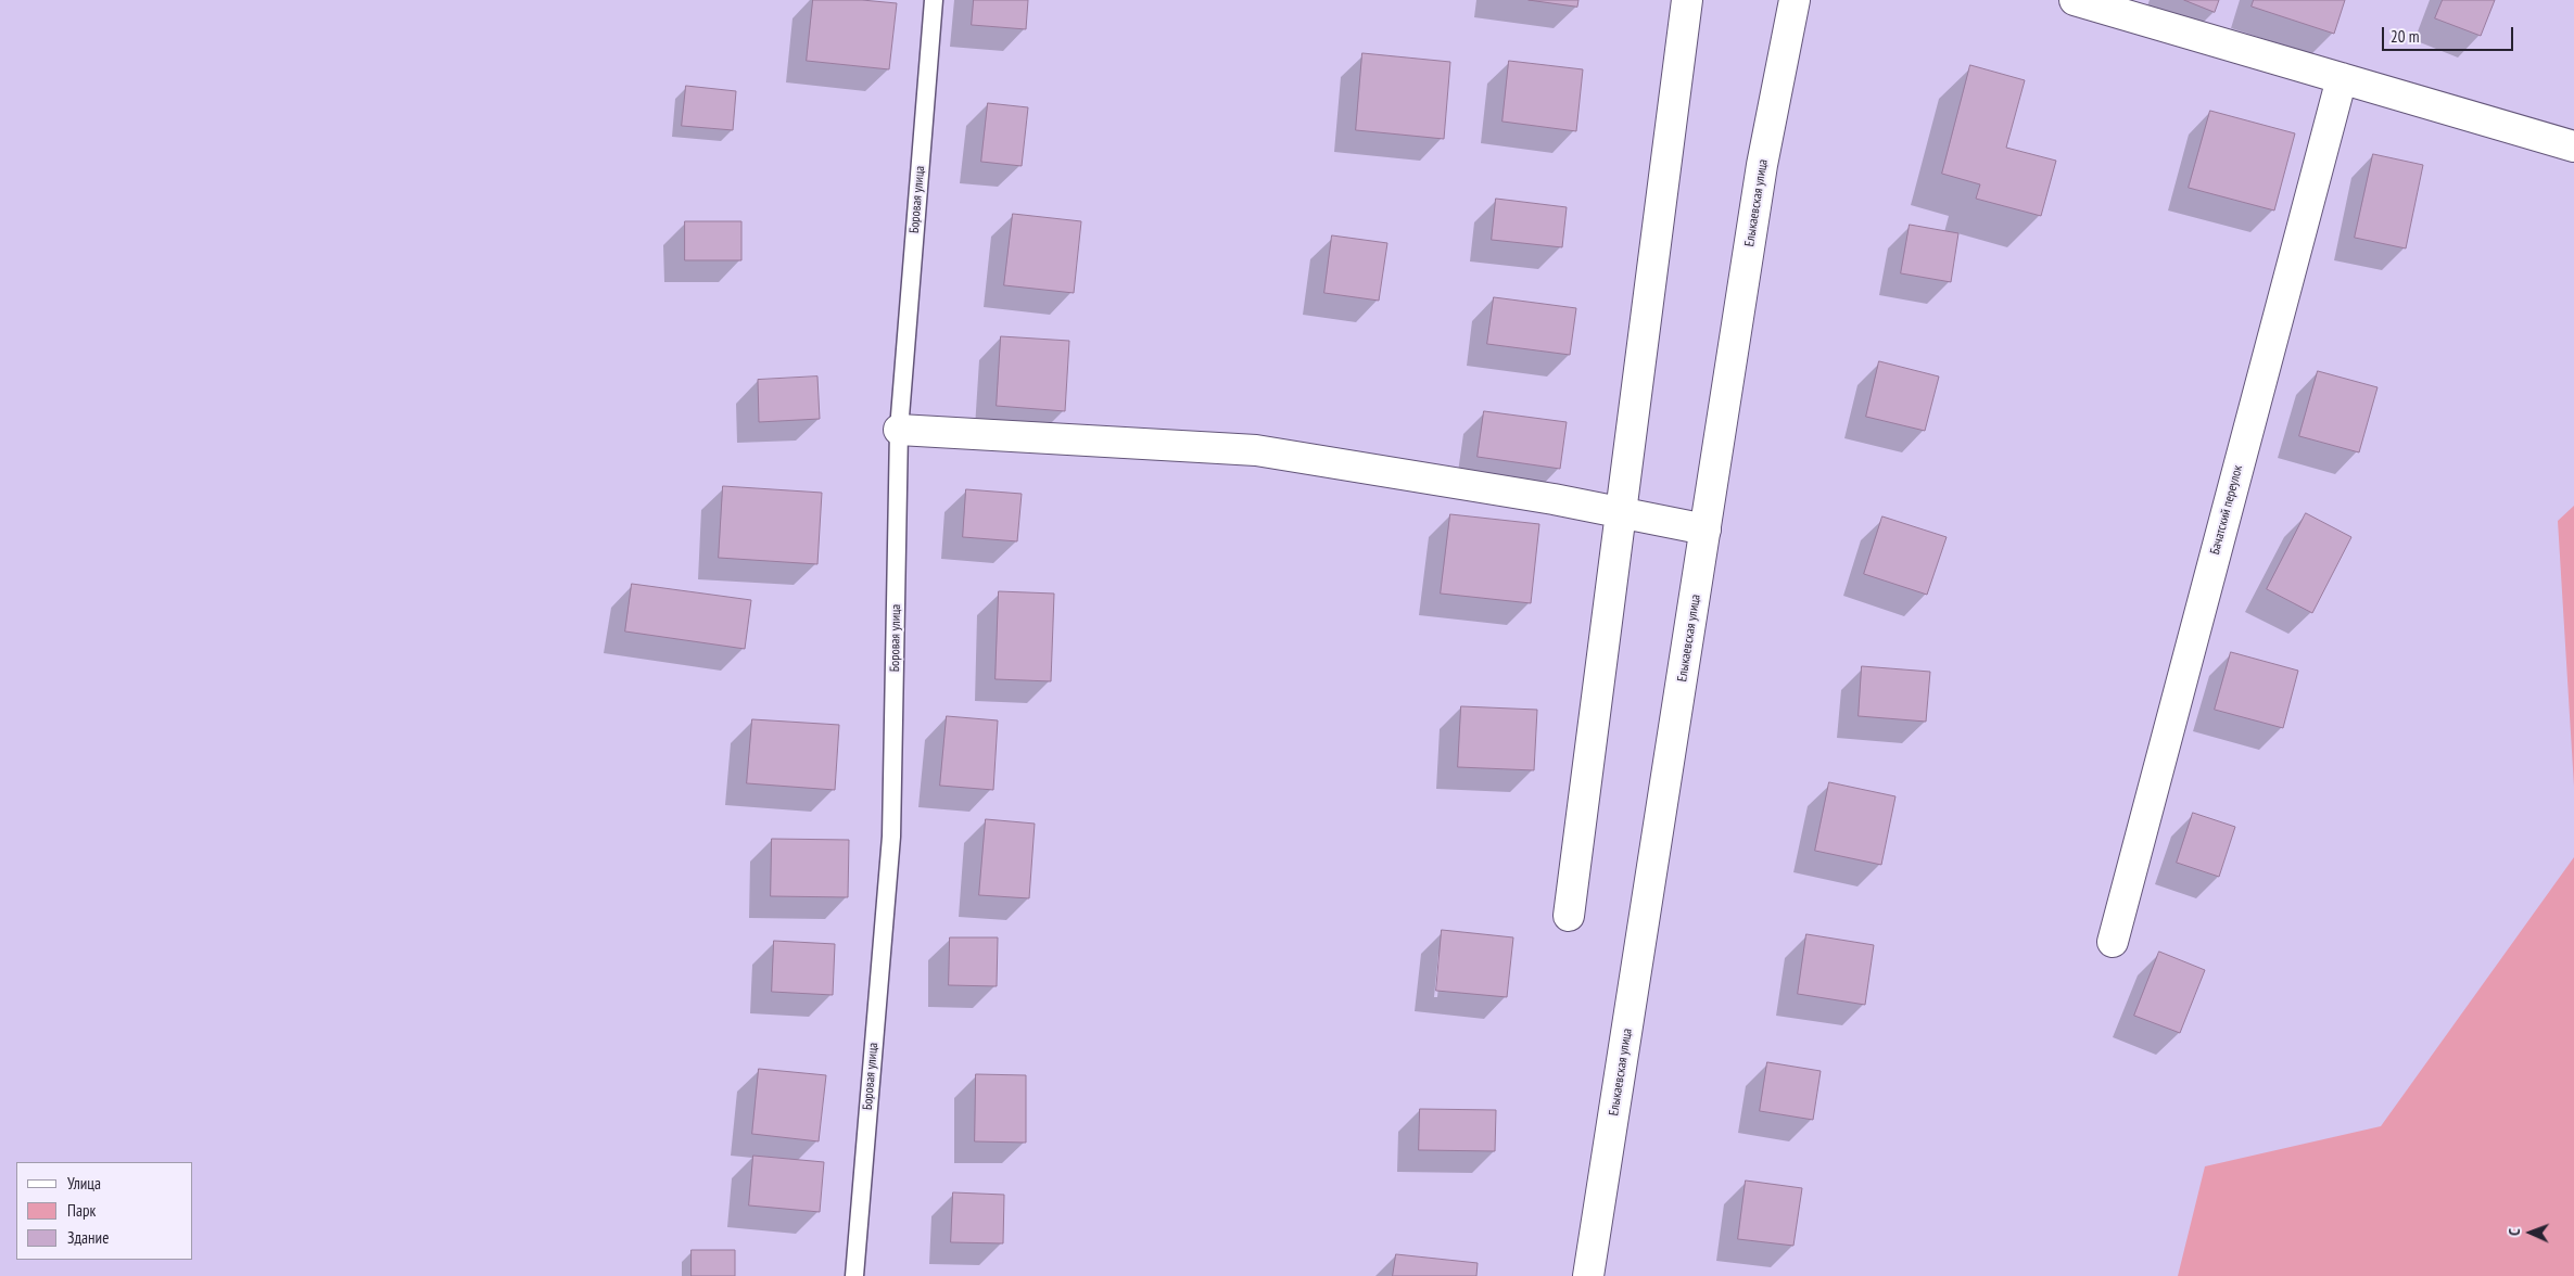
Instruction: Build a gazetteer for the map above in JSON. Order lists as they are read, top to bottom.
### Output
{
  "streets": {
    "street": ["Елыкаевская улица", "Бачатский переулок"],
    "lane": ["Боровая улица"]
  },
  "legend": ["Улица", "Парк", "Здание"],
  "scale_bar": "20 m",
  "north": "left"
}
